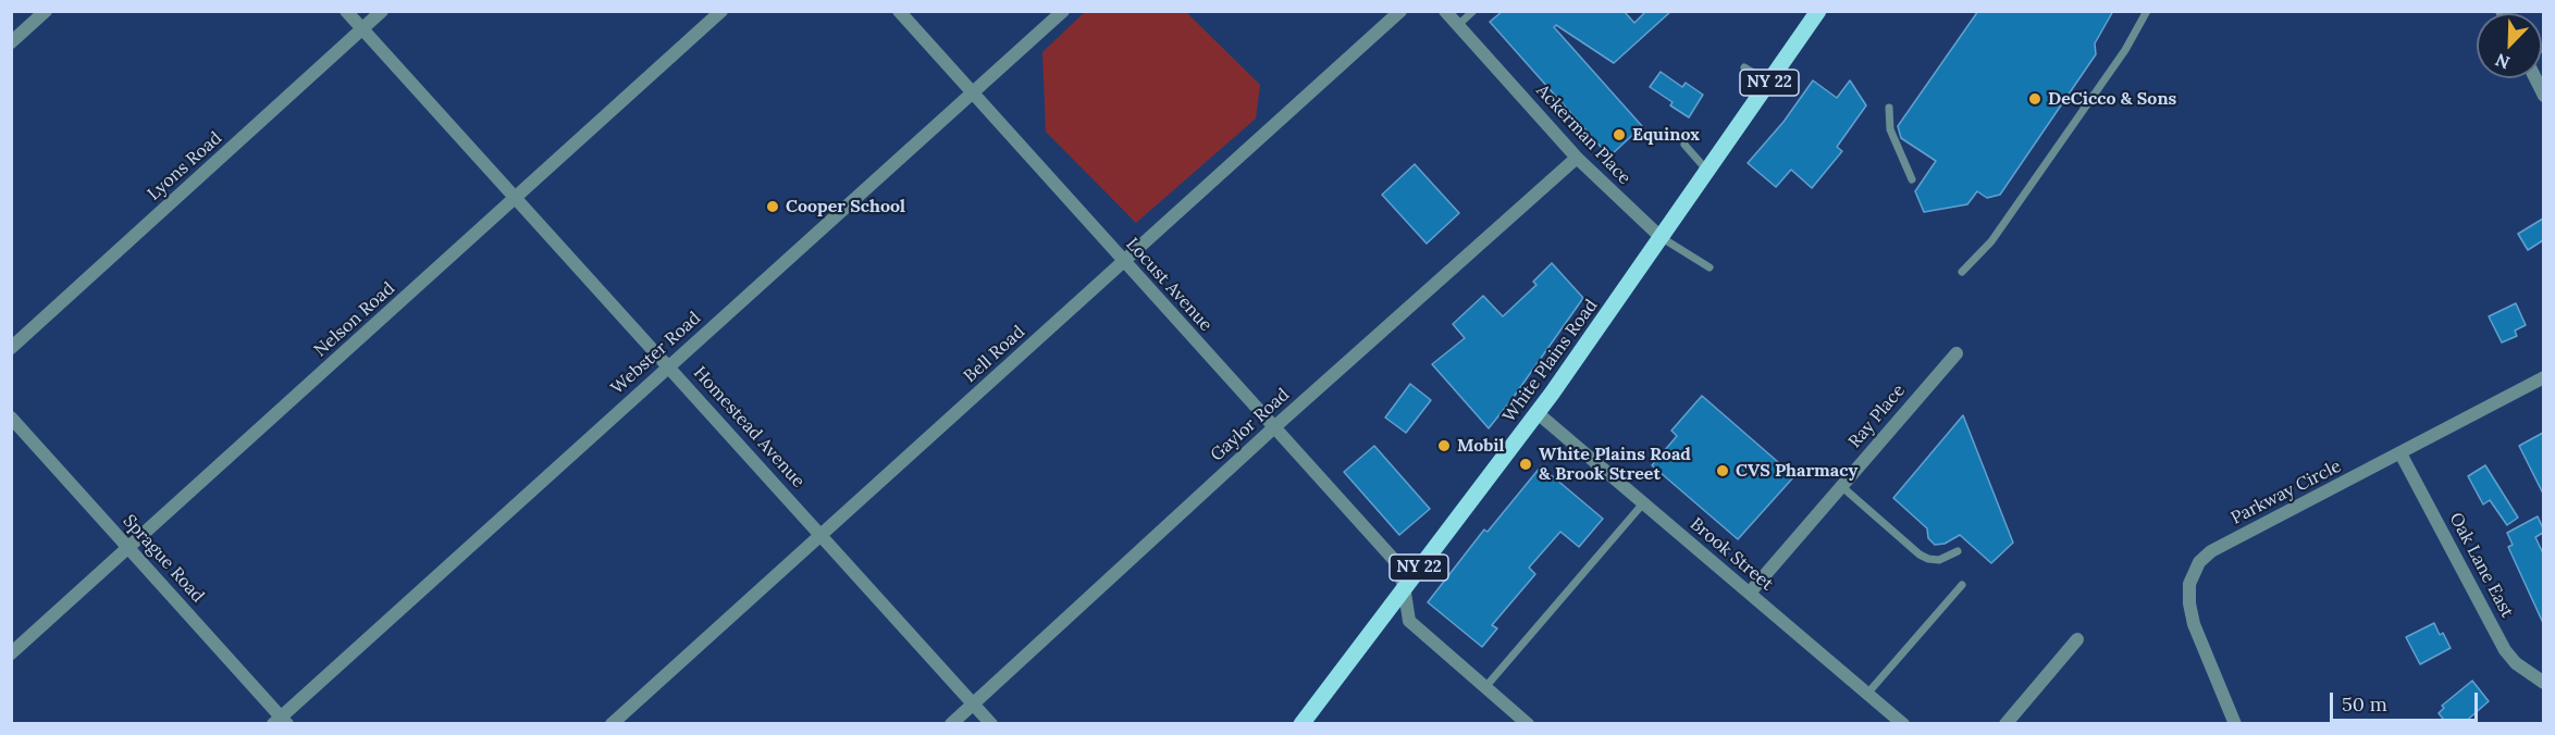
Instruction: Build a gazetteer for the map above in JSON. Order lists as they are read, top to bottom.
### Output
{
  "streets": {
    "main road": ["NY 22", "White Plains Road"],
    "street": [
      "Ackerman Place",
      "Lyons Road",
      "Locust Avenue",
      "Nelson Road",
      "Webster Road",
      "Bell Road",
      "Ray Place",
      "Gaylor Road",
      "Homestead Avenue",
      "Parkway Circle",
      "Brook Street",
      "Sprague Road",
      "Oak Lane East"
    ]
  },
  "crossings": [
    ["Ackerman Place", "White Plains Road"],
    ["Ackerman Place", "Gaylor Road"],
    ["Lyons Road", "Homestead Avenue"],
    ["Locust Avenue", "Webster Road"],
    ["Locust Avenue", "Bell Road"],
    ["Locust Avenue", "White Plains Road"],
    ["Locust Avenue", "Gaylor Road"],
    ["Nelson Road", "Homestead Avenue"],
    ["Nelson Road", "Sprague Road"],
    ["Webster Road", "Homestead Avenue"],
    ["Webster Road", "Sprague Road"],
    ["Bell Road", "Homestead Avenue"],
    ["White Plains Road", "Brook Street"],
    ["Ray Place", "Brook Street"],
    ["Gaylor Road", "Homestead Avenue"],
    ["Parkway Circle", "Oak Lane East"]
  ],
  "places": [
    "DeCicco & Sons",
    "Equinox",
    "Cooper School",
    "Mobil",
    "White Plains Road & Brook Street",
    "CVS Pharmacy"
  ],
  "scale_bar": "50 m",
  "north": "bottom left"
}
